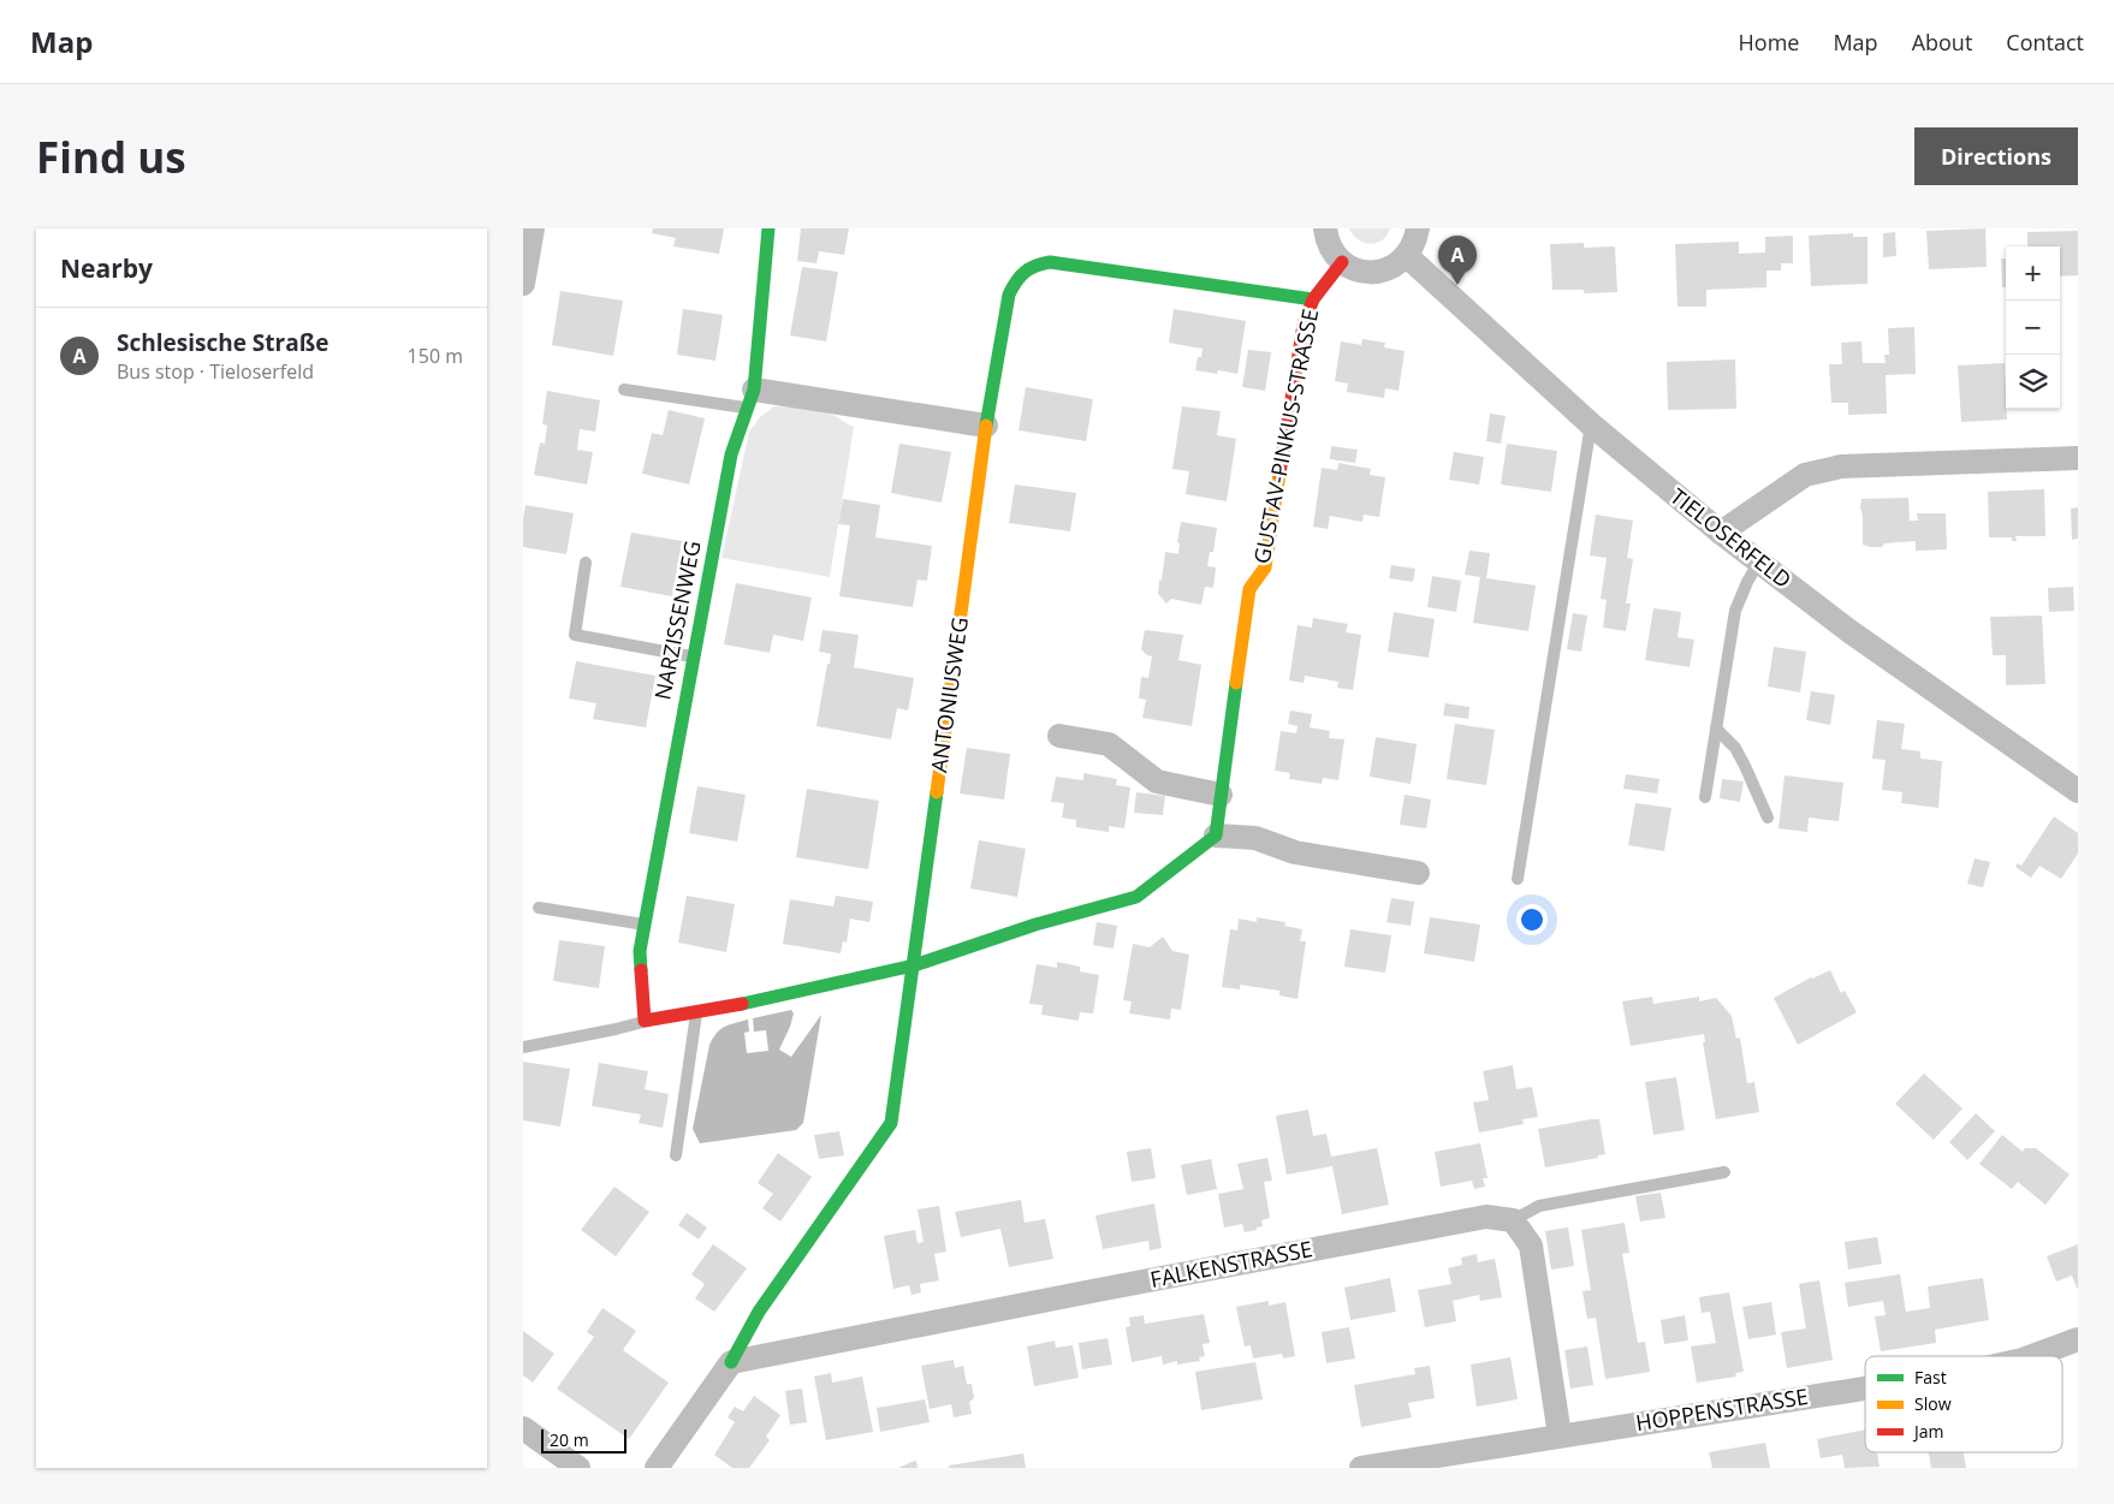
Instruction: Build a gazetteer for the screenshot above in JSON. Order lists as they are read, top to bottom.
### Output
{
  "streets": {
    "street": [
      "GUSTAV-PINKUS-STRASSE",
      "TIELOSERFELD",
      "NARZISSENWEG",
      "ANTONIUSWEG",
      "FALKENSTRASSE",
      "HOPPENSTRASSE"
    ]
  },
  "crossings": [
    ["GUSTAV-PINKUS-STRASSE", "ANTONIUSWEG"]
  ],
  "legend": ["Fast", "Slow", "Jam"],
  "scale_bar": "20 m",
  "page": {
    "header": "Map",
    "nav": [
      "Home",
      "Map",
      "About",
      "Contact"
    ],
    "buttons": "Directions",
    "title": "Find us",
    "heading": "Nearby",
    "pins": "A",
    "map_buttons": ["+", "−"],
    "list": [
      {
        "mark": "A",
        "name": "Schlesische Straße",
        "note": "Bus stop · Tieloserfeld",
        "value": "150 m"
      }
    ],
    "scale": "20 m"
  }
}
